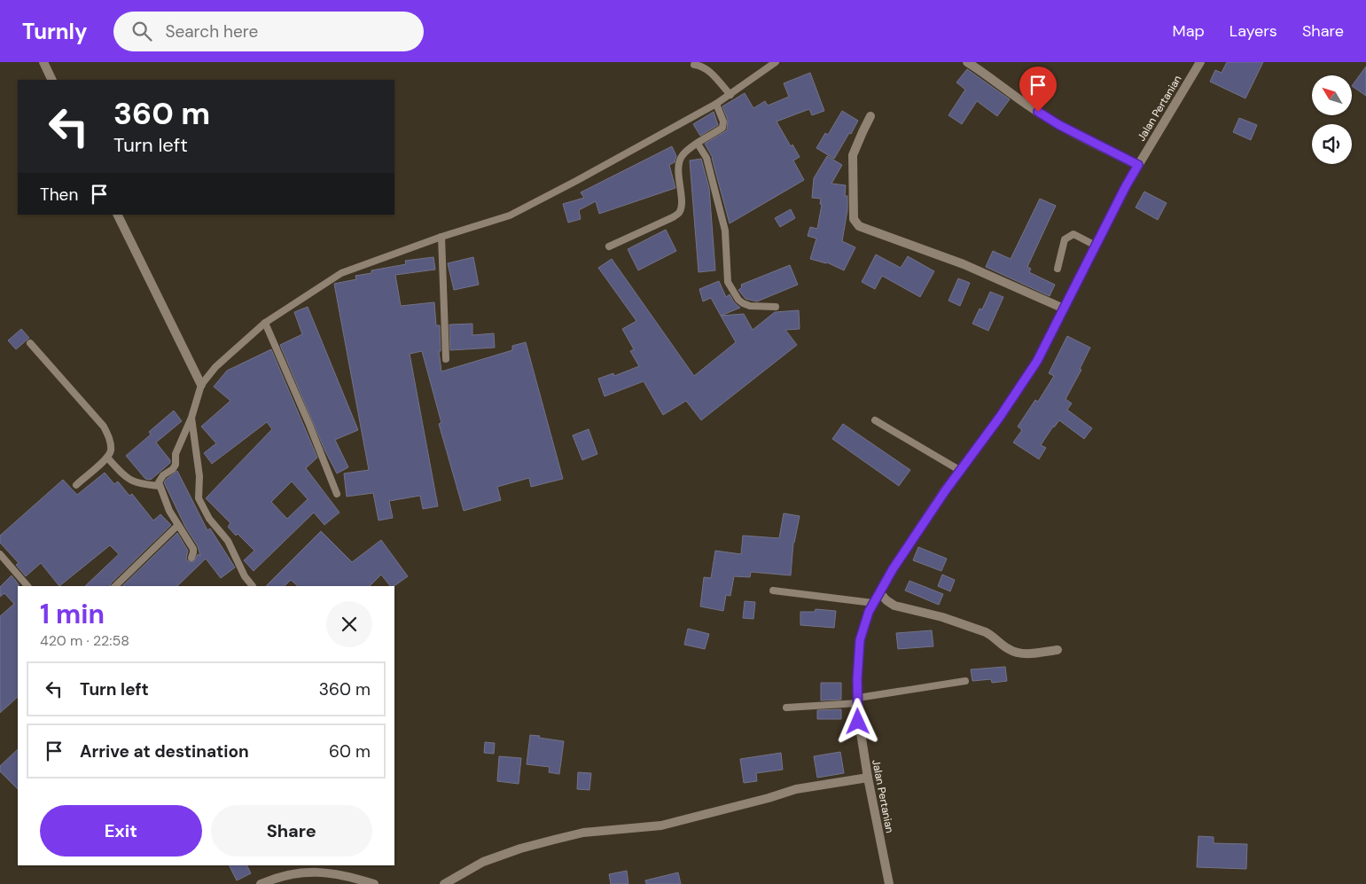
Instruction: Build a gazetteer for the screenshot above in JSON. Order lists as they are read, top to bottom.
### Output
{
  "streets": {
    "street": ["Jalan Pertanian"]
  },
  "north": "top left",
  "page": {
    "header": "Turnly",
    "search": "Search here",
    "nav": ["Map", "Layers", "Share"],
    "turn": ["360 m", "Turn left"],
    "then": "Then",
    "heading": ["1 min", "420 m · 22:58"],
    "list": [
      {
        "name": "Turn left",
        "value": "360 m"
      },
      {
        "name": "Arrive at destination",
        "value": "60 m"
      }
    ],
    "buttons": ["Exit", "Share"]
  }
}
